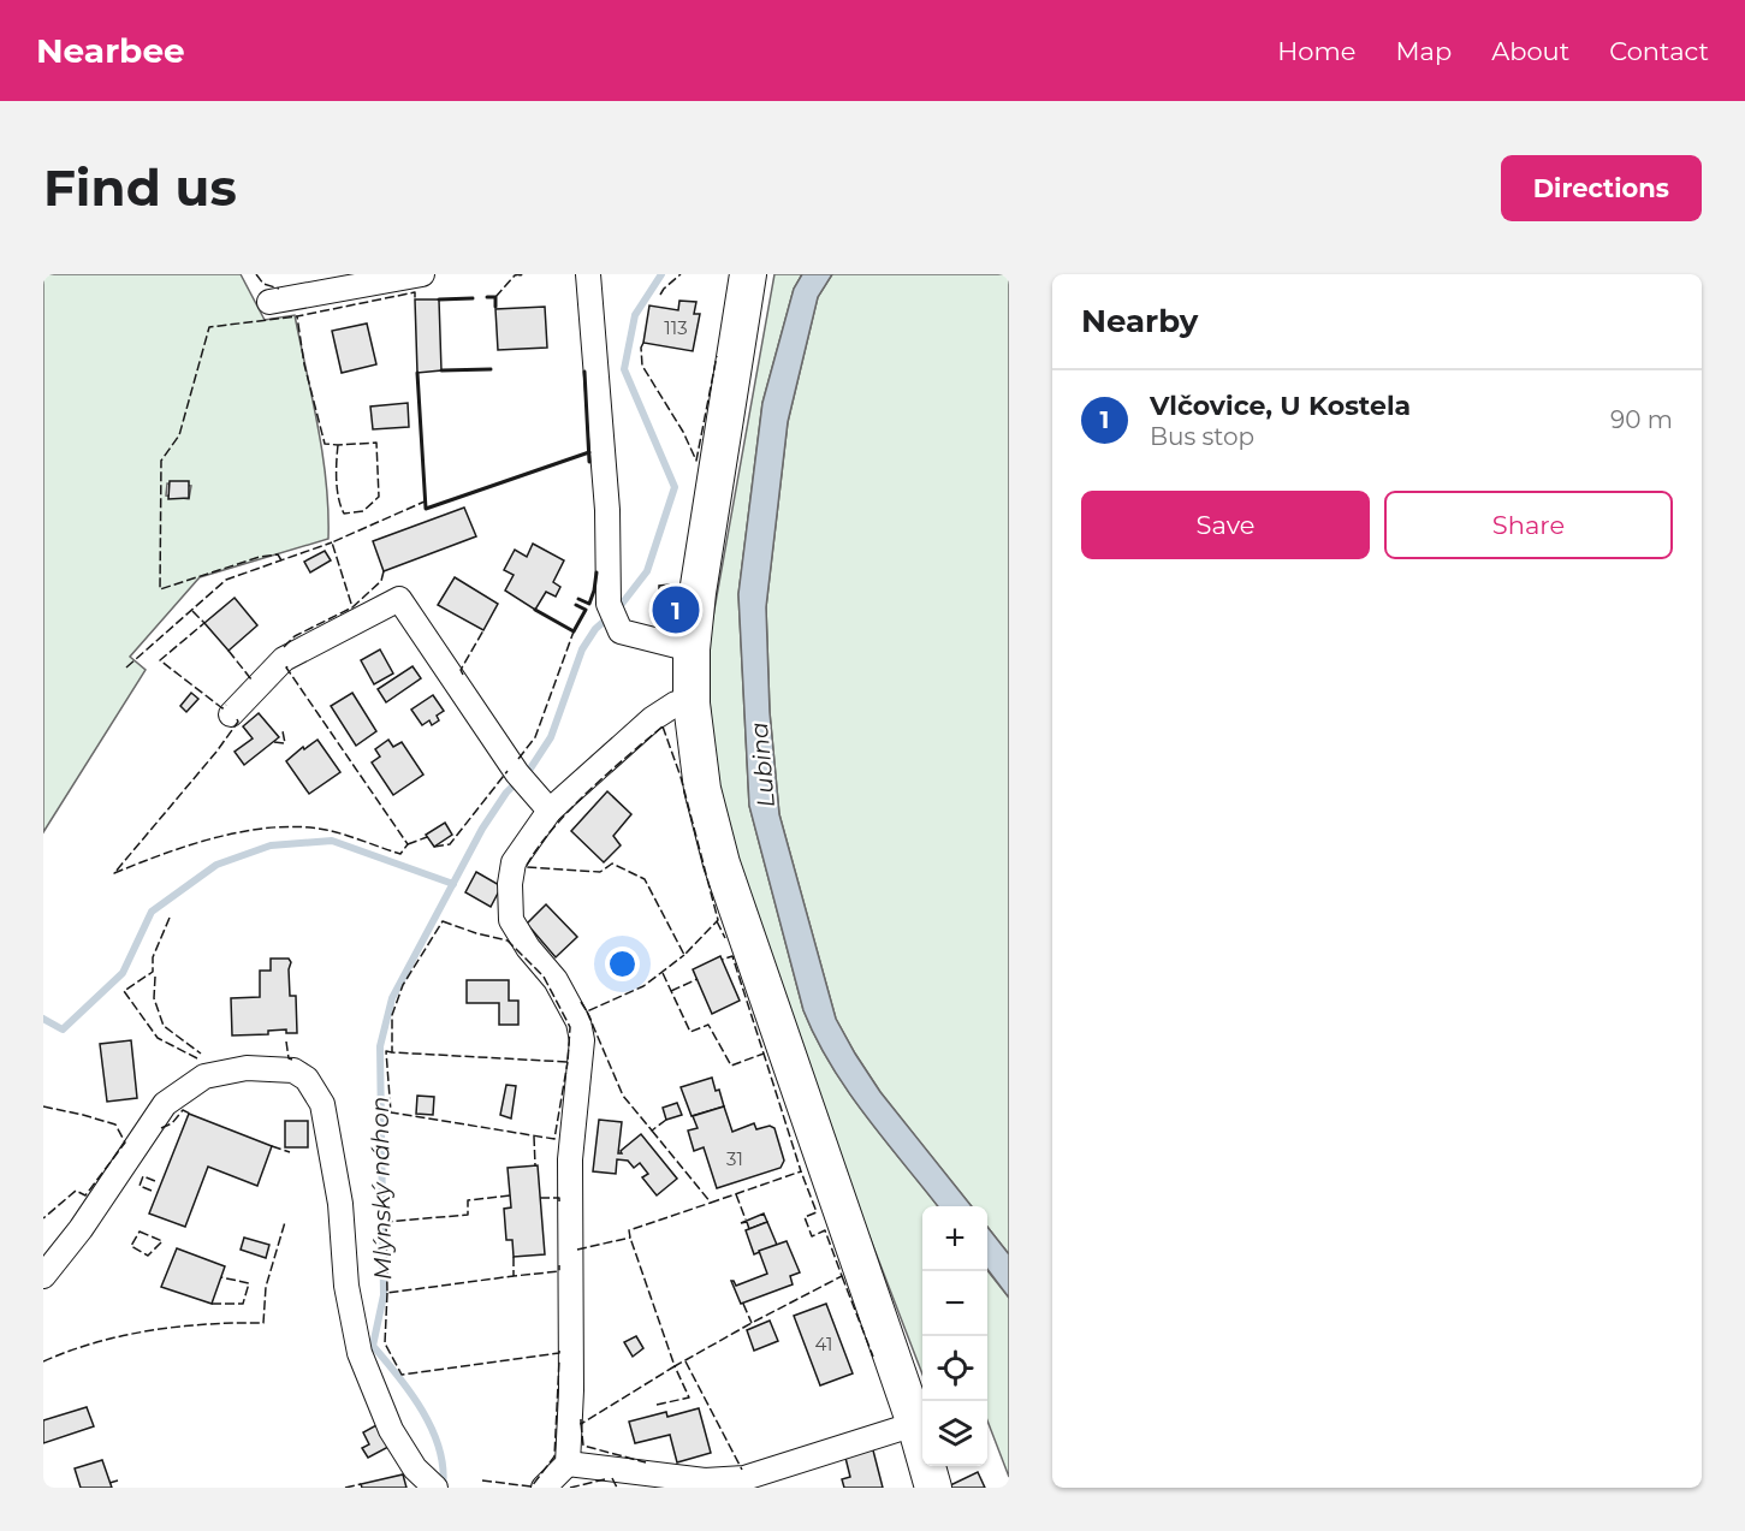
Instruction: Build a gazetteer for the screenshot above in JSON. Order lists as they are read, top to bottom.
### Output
{
  "water": ["Lubina", "Mlýnský náhon"],
  "house_numbers": ["113", "31", "41"],
  "page": {
    "header": "Nearbee",
    "nav": [
      "Home",
      "Map",
      "About",
      "Contact"
    ],
    "buttons": [
      "Directions",
      ["Save", "Share"]
    ],
    "title": "Find us",
    "heading": "Nearby",
    "list": [
      {
        "mark": "1",
        "name": "Vlčovice, U Kostela",
        "note": "Bus stop",
        "value": "90 m"
      }
    ],
    "pins": "1",
    "map_buttons": ["+", "−"]
  }
}
